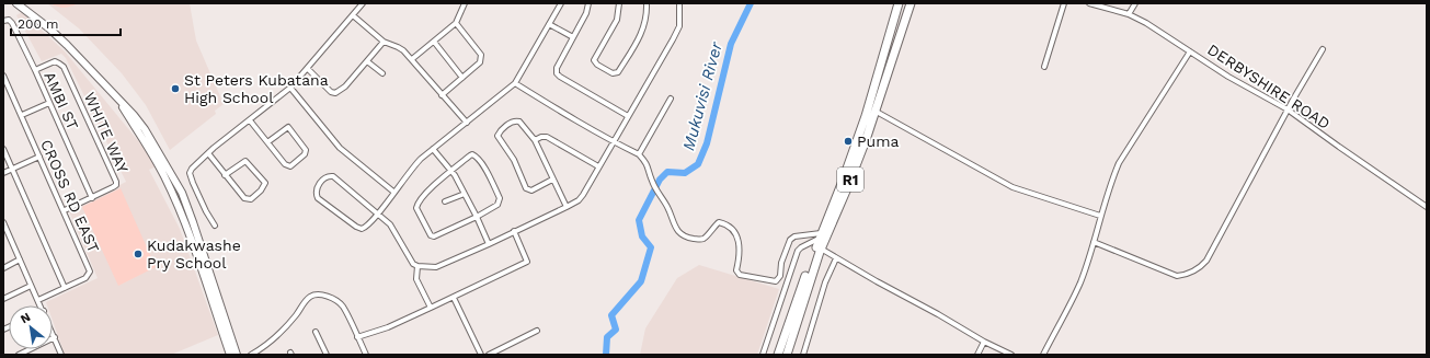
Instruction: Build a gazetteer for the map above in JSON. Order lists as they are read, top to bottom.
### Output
{
  "streets": {
    "highway": ["R1"],
    "street": [
      "DERBYSHIRE ROAD",
      "AMBI ST",
      "WHITE WAY",
      "CROSS RD EAST"
    ]
  },
  "crossings": [
    ["AMBI ST", "WHITE WAY"],
    ["WHITE WAY", "CROSS RD EAST"]
  ],
  "water": ["Mukuvisi River"],
  "places": ["St Peters Kubatana High School", "Puma", "Kudakwashe Pry School"],
  "scale_bar": "200 m",
  "north": "top left"
}
